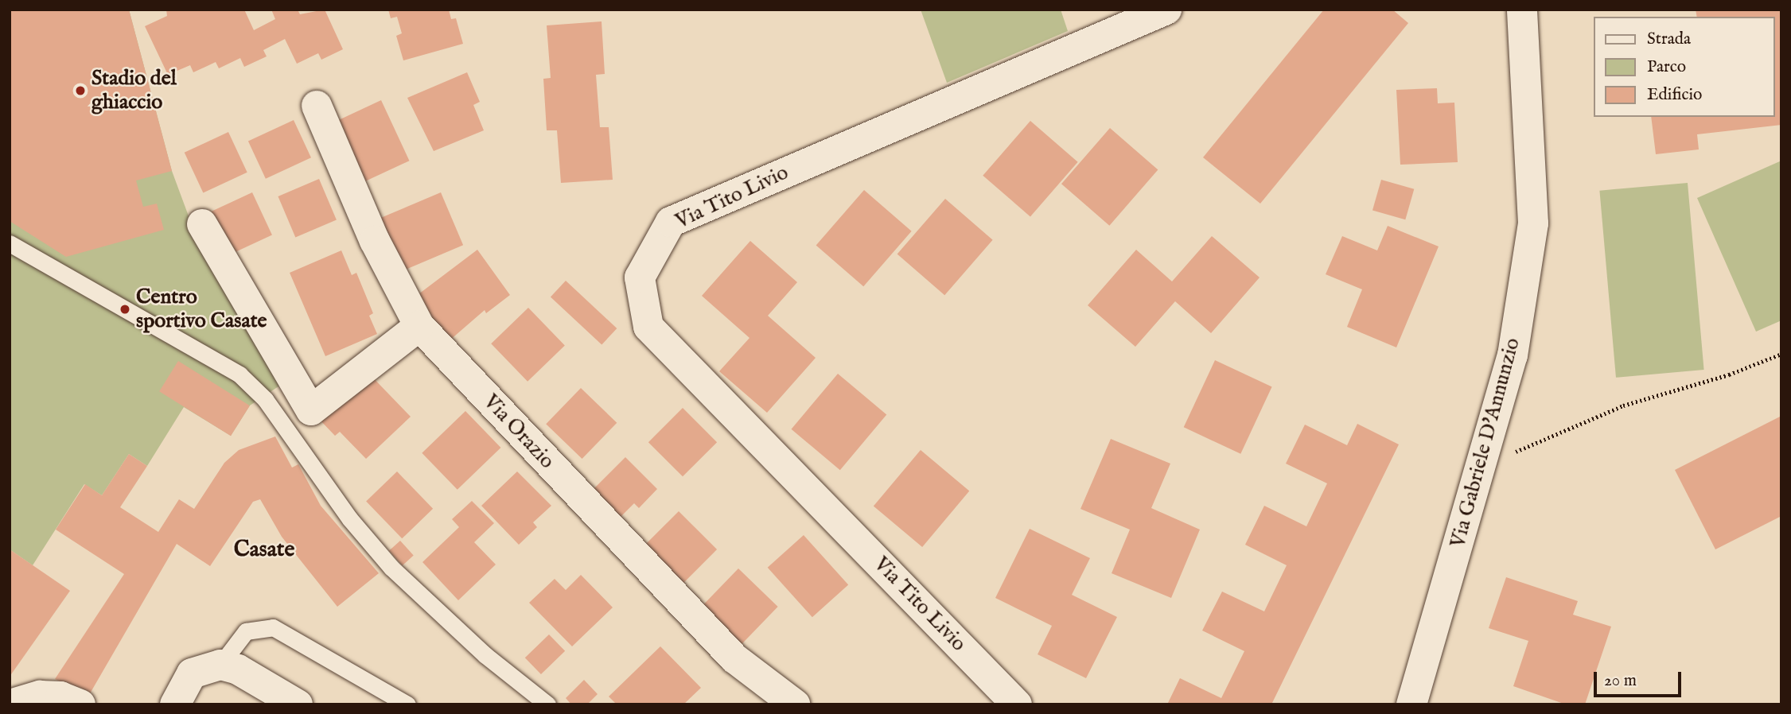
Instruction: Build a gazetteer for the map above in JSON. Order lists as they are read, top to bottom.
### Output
{
  "streets": {
    "street": ["Via Tito Livio", "Via Orazio", "Via Gabriele D'Annunzio"]
  },
  "districts": ["Casate"],
  "places": ["Stadio del ghiaccio", "Centro sportivo Casate"],
  "legend": ["Strada", "Parco", "Edificio"],
  "scale_bar": "20 m"
}
